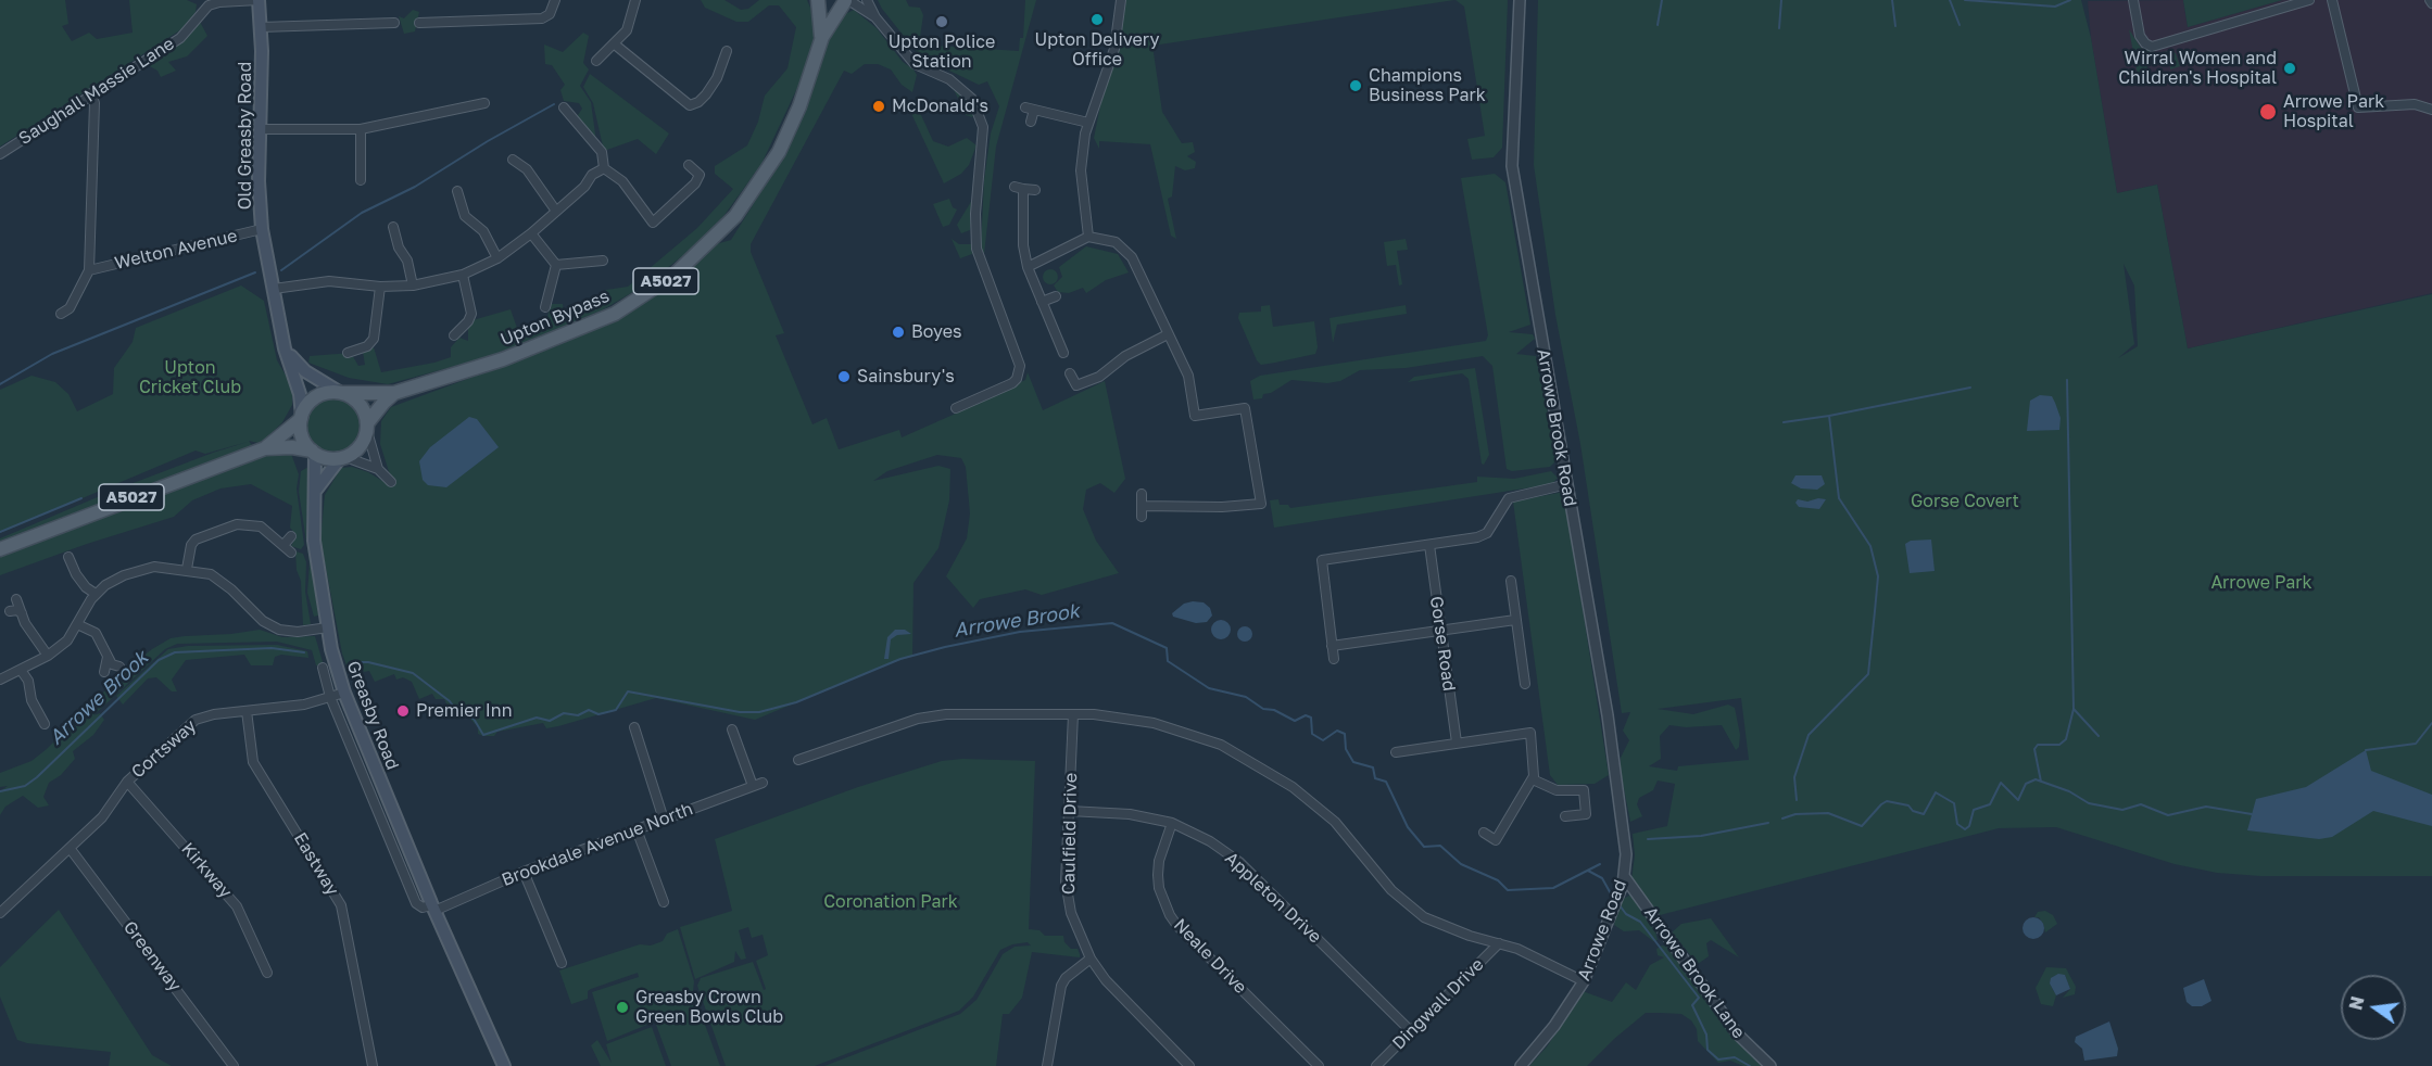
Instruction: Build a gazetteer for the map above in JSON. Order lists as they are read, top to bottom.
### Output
{
  "streets": {
    "main road": [
      "Old Greasby Road",
      "A5027",
      "Upton Bypass",
      "Greasby Road"
    ],
    "street": [
      "Saughall Massie Lane",
      "Welton Avenue",
      "Arrowe Brook Road",
      "Gorse Road",
      "Cortsway",
      "Caulfield Drive",
      "Brookdale Avenue North",
      "Eastway",
      "Kirkway",
      "Appleton Drive",
      "Arrowe Road",
      "Greenway",
      "Neale Drive",
      "Arrowe Brook Lane",
      "Dingwall Drive"
    ]
  },
  "crossings": [
    ["Saughall Massie Lane", "Old Greasby Road"],
    ["Old Greasby Road", "Welton Avenue"],
    ["Old Greasby Road", "A5027"],
    ["Old Greasby Road", "Upton Bypass"],
    ["Old Greasby Road", "Greasby Road"],
    ["A5027", "Upton Bypass"],
    ["A5027", "Greasby Road"],
    ["Upton Bypass", "Greasby Road"],
    ["Arrowe Brook Road", "Arrowe Road"],
    ["Greasby Road", "Cortsway"],
    ["Greasby Road", "Brookdale Avenue North"],
    ["Cortsway", "Eastway"],
    ["Cortsway", "Kirkway"],
    ["Cortsway", "Greenway"],
    ["Caulfield Drive", "Appleton Drive"],
    ["Appleton Drive", "Neale Drive"],
    ["Appleton Drive", "Dingwall Drive"],
    ["Arrowe Road", "Arrowe Brook Lane"]
  ],
  "water": ["Arrowe Brook"],
  "parks": [
    "Upton Cricket Club",
    "Gorse Covert",
    "Arrowe Park",
    "Coronation Park"
  ],
  "places": [
    "Upton Delivery Office",
    "Upton Police Station",
    "Wirral Women and Children's Hospital",
    "Champions Business Park",
    "McDonald's",
    "Arrowe Park Hospital",
    "Boyes",
    "Sainsbury's",
    "Premier Inn",
    "Greasby Crown Green Bowls Club"
  ],
  "north": "left"
}
